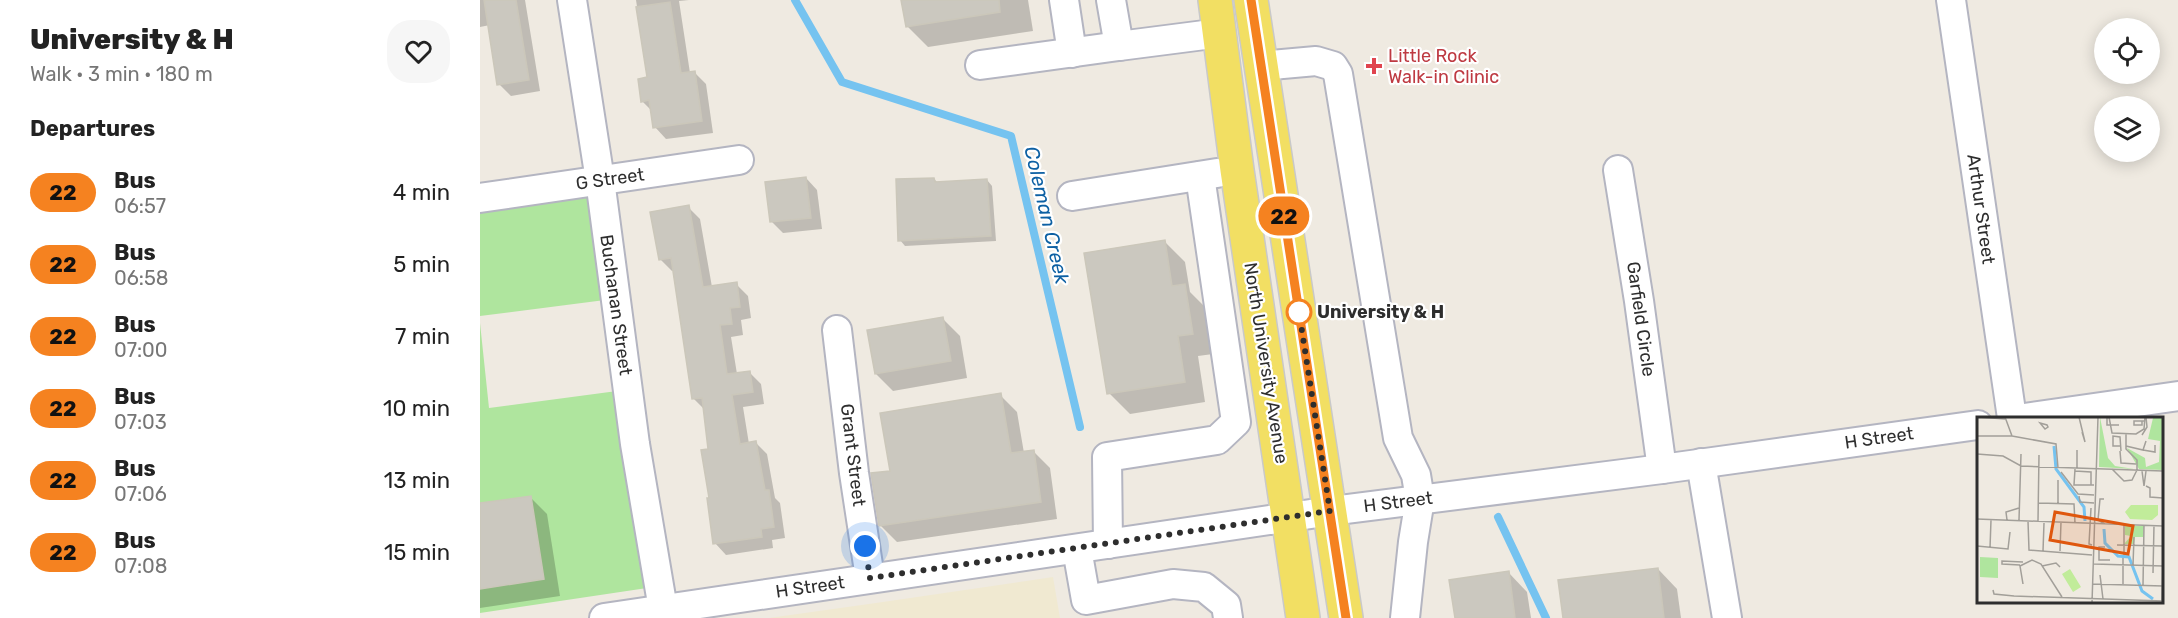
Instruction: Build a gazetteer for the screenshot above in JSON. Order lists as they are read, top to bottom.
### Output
{
  "streets": {
    "main road": ["North University Avenue"],
    "street": [
      "G Street",
      "Arthur Street",
      "Buchanan Street",
      "Garfield Circle",
      "H Street",
      "Grant Street"
    ]
  },
  "crossings": [
    ["G Street", "Buchanan Street"],
    ["Buchanan Street", "H Street"],
    ["Garfield Circle", "H Street"],
    ["North University Avenue", "H Street"],
    ["H Street", "Grant Street"]
  ],
  "water": ["Coleman Creek"],
  "places": {
    "health": ["Little Rock Walk-in Clinic"],
    "other": ["University & H"]
  },
  "lines": ["bus line 22"],
  "page": {
    "heading": [
      ["University & H", "Walk · 3 min · 180 m"],
      "Departures"
    ],
    "on_map": "22",
    "list": [
      {
        "mark": "22",
        "name": "Bus",
        "note": "06:57",
        "value": "4 min"
      },
      {
        "mark": "22",
        "name": "Bus",
        "note": "06:58",
        "value": "5 min"
      },
      {
        "mark": "22",
        "name": "Bus",
        "note": "07:00",
        "value": "7 min"
      },
      {
        "mark": "22",
        "name": "Bus",
        "note": "07:03",
        "value": "10 min"
      },
      {
        "mark": "22",
        "name": "Bus",
        "note": "07:06",
        "value": "13 min"
      },
      {
        "mark": "22",
        "name": "Bus",
        "note": "07:08",
        "value": "15 min"
      }
    ]
  }
}
